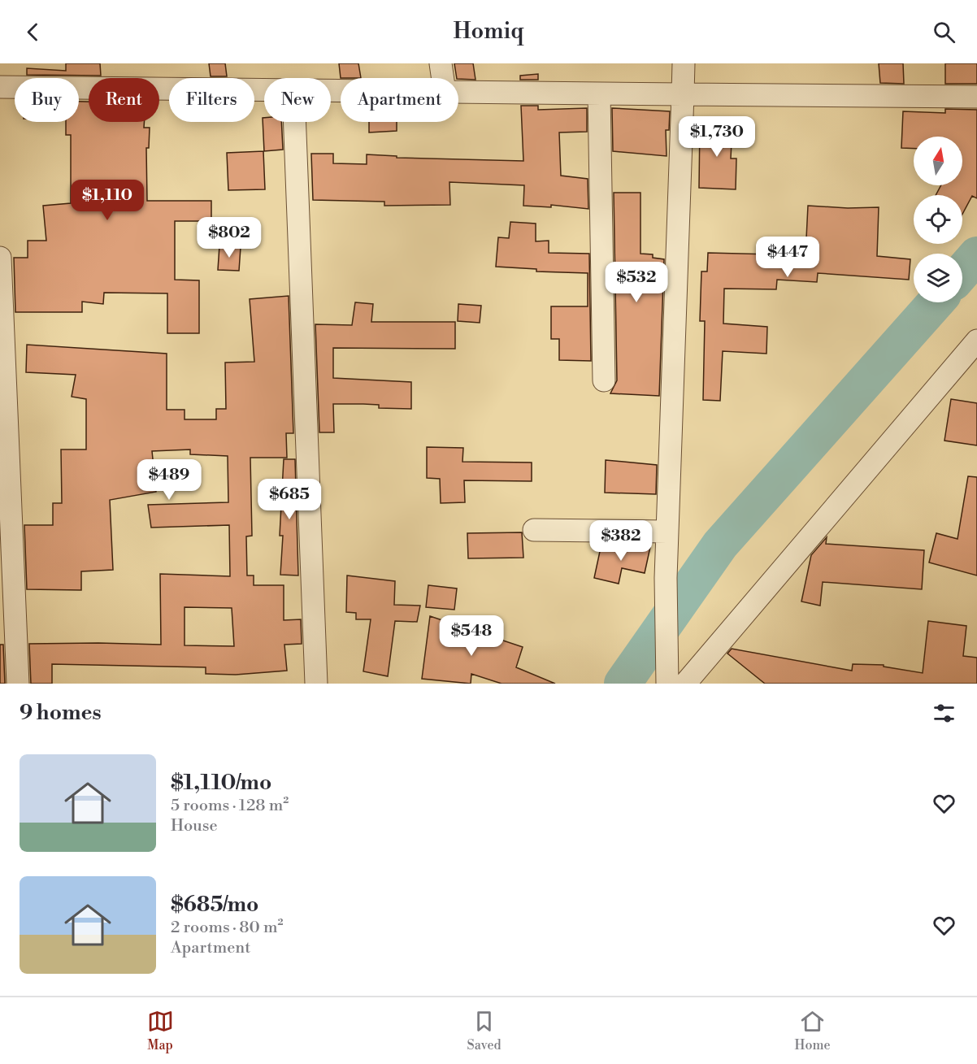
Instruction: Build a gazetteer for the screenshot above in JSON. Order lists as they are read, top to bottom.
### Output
{
  "north": "top",
  "page": {
    "header": "Homiq",
    "chip": [
      "Buy",
      "Rent",
      "Filters",
      "New",
      "Apartment"
    ],
    "price": [
      "$1,730",
      "$1,110",
      "$802",
      "$447",
      "$532",
      "$489",
      "$685",
      "$382",
      "$548"
    ],
    "heading": "9 homes",
    "list": [
      {
        "name": "$1,110/mo",
        "note": "5 rooms · 128 m² · House"
      },
      {
        "name": "$685/mo",
        "note": "2 rooms · 80 m² · Apartment"
      }
    ],
    "tabs": ["Map", "Saved", "Home"]
  }
}
